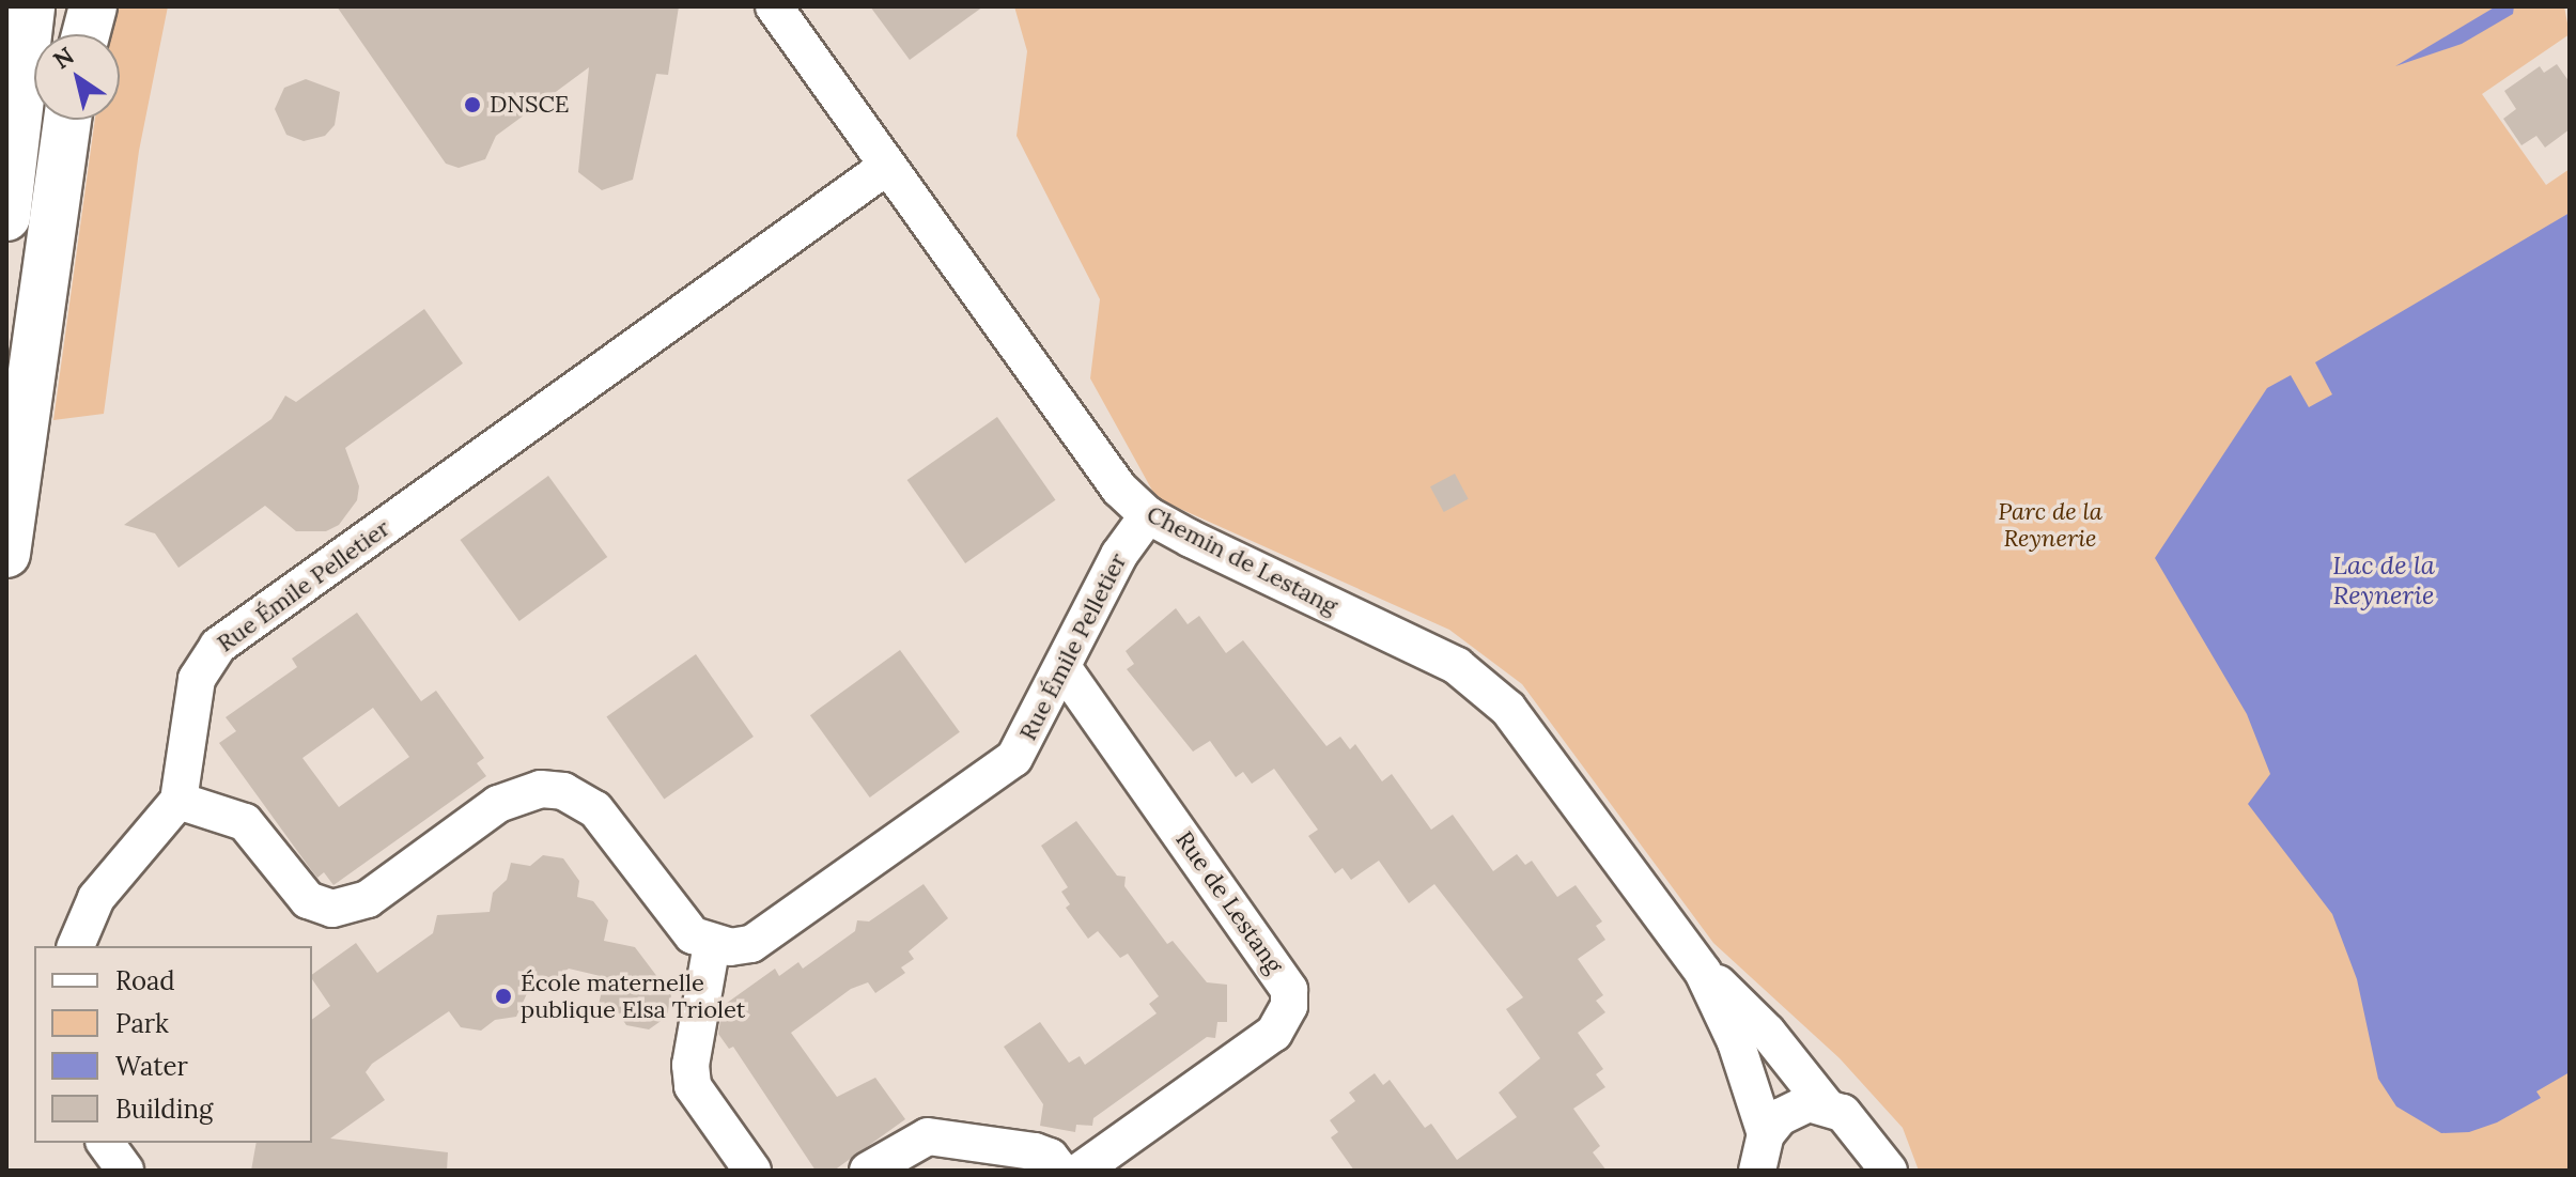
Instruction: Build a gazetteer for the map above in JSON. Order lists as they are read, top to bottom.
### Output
{
  "streets": {
    "street": ["Chemin de Lestang", "Rue Émile Pelletier", "Rue de Lestang"]
  },
  "crossings": [
    ["Chemin de Lestang", "Rue Émile Pelletier"],
    ["Rue Émile Pelletier", "Rue de Lestang"]
  ],
  "water": ["Lac de la Reynerie"],
  "parks": ["Parc de la Reynerie"],
  "places": ["DNSCE", "École maternelle publique Elsa Triolet"],
  "legend": [
    "Road",
    "Park",
    "Water",
    "Building"
  ],
  "north": "top left"
}
